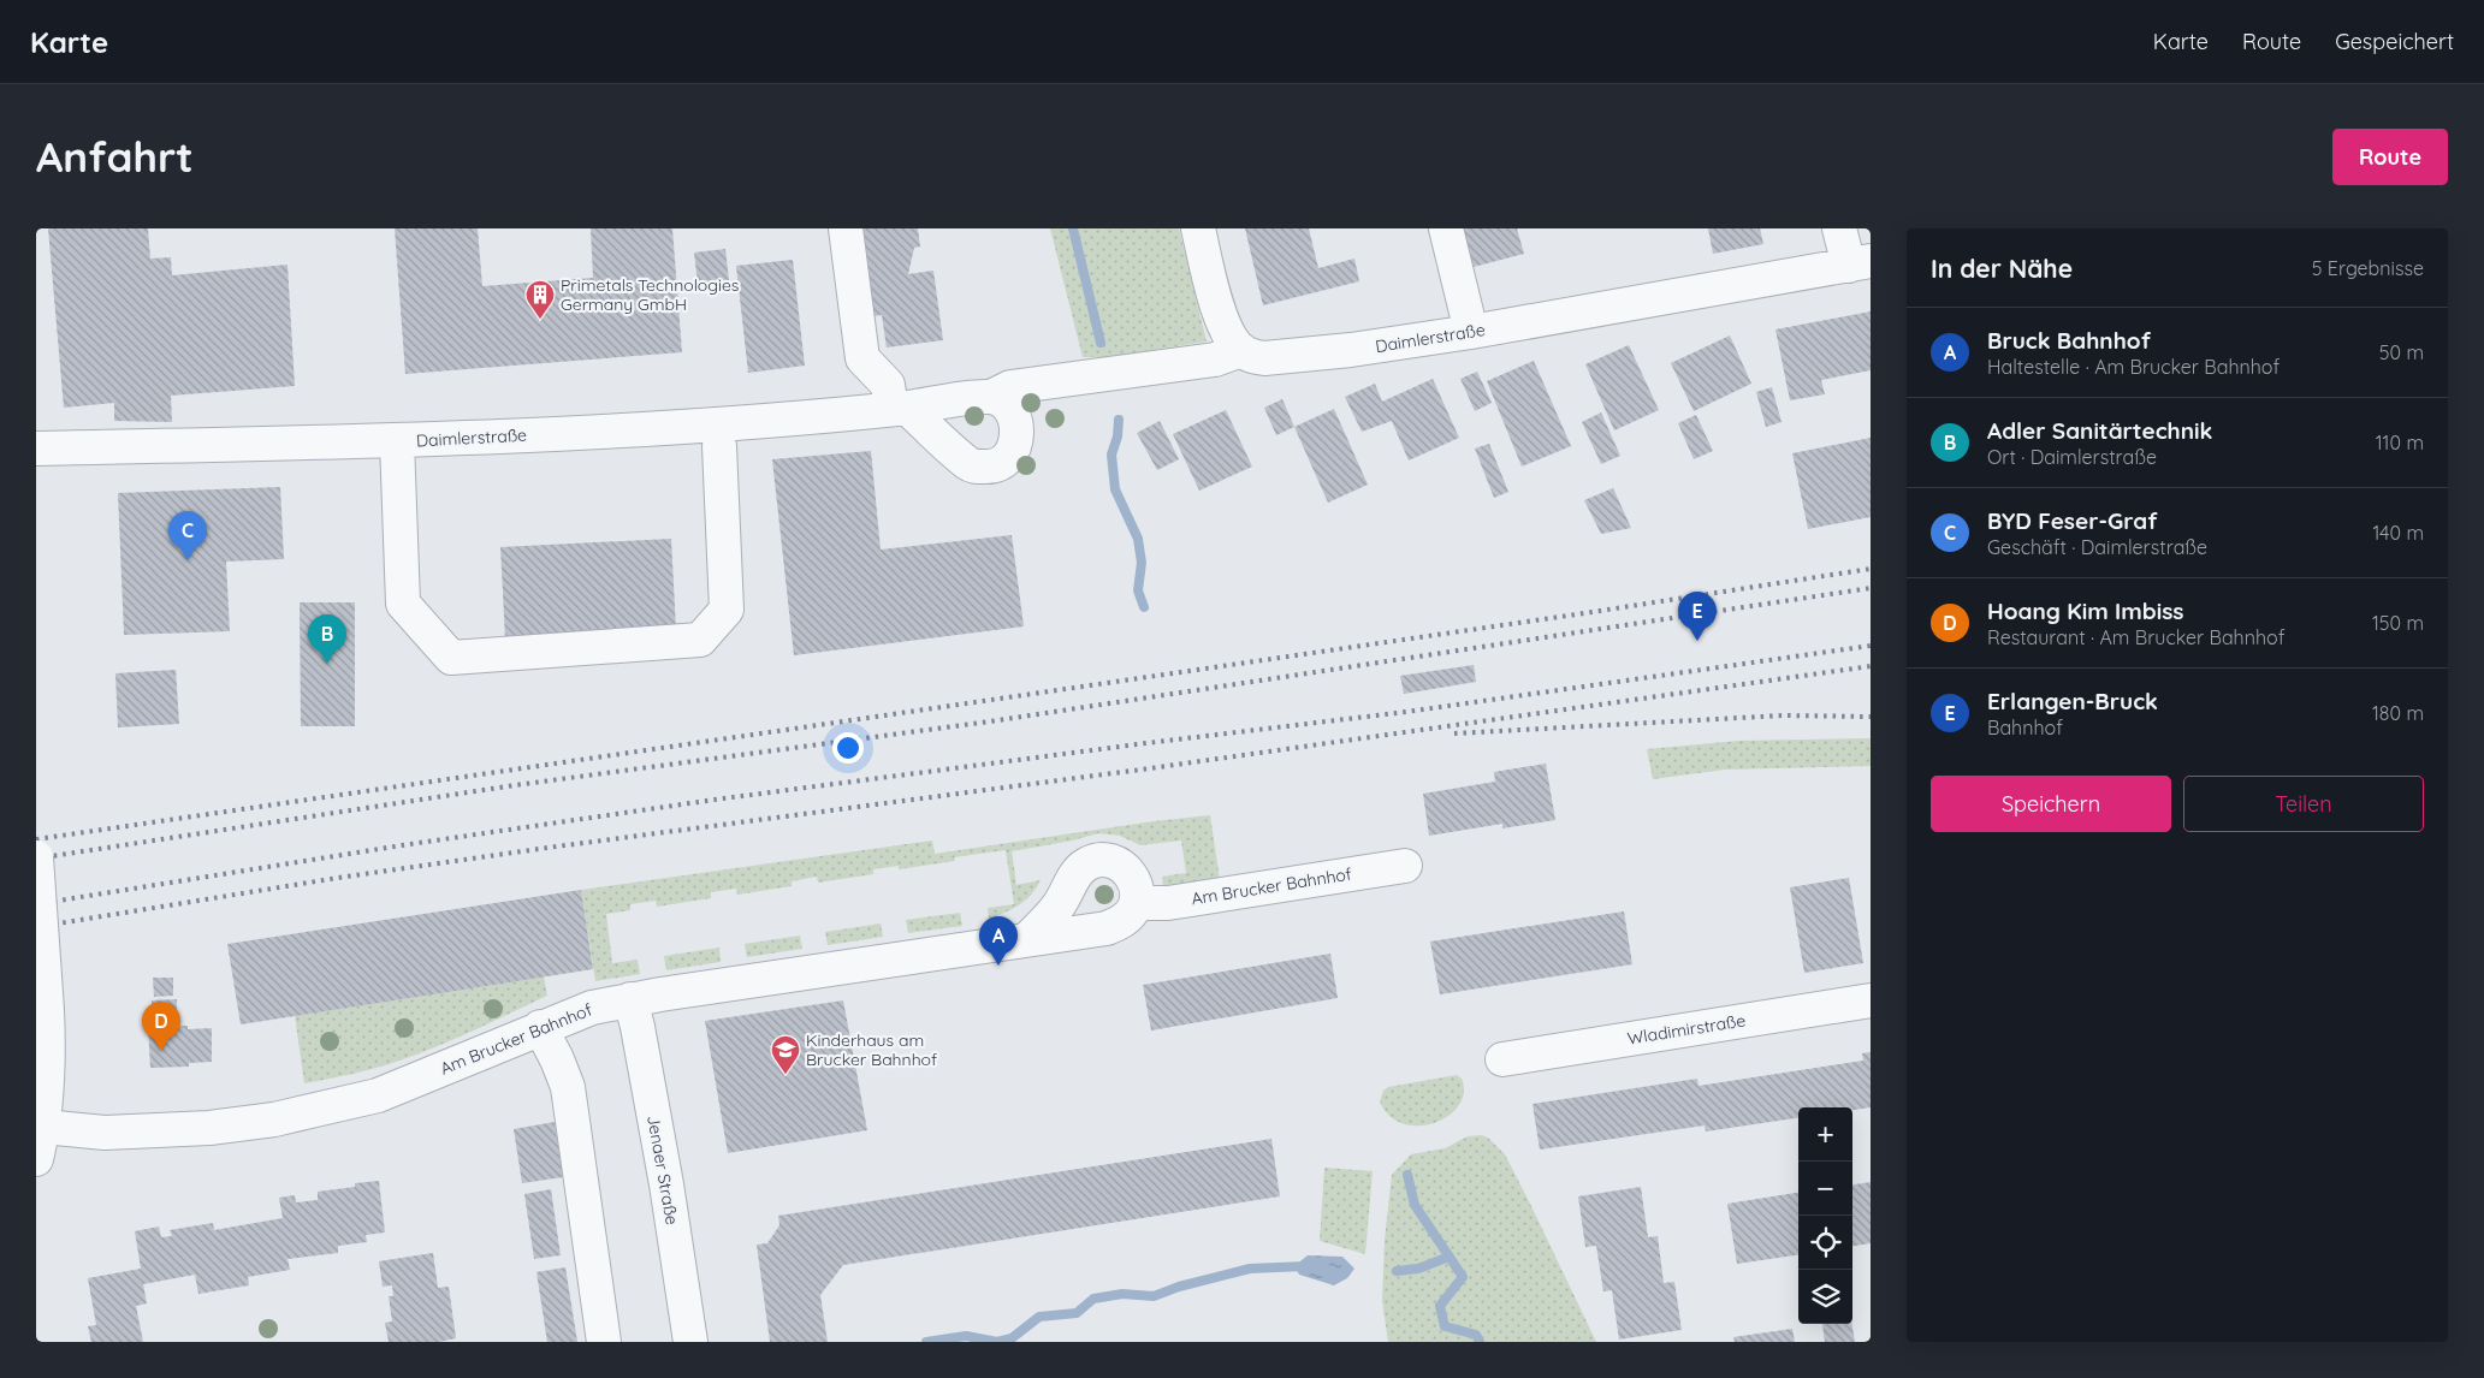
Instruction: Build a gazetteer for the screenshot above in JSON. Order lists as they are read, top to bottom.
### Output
{
  "streets": {
    "street": [
      "Daimlerstraße",
      "Am Brucker Bahnhof",
      "Wladimirstraße",
      "Jenaer Straße"
    ]
  },
  "crossings": [
    ["Am Brucker Bahnhof", "Jenaer Straße"]
  ],
  "places": {
    "building": ["Primetals Technologies Germany GmbH"],
    "school or university": ["Kinderhaus am Brucker Bahnhof"]
  },
  "page": {
    "header": "Karte",
    "nav": ["Karte", "Route", "Gespeichert"],
    "buttons": [
      "Route",
      ["Speichern", "Teilen"]
    ],
    "title": "Anfahrt",
    "heading": ["In der Nähe", "5 Ergebnisse"],
    "list": [
      {
        "mark": "A",
        "name": "Bruck Bahnhof",
        "note": "Haltestelle · Am Brucker Bahnhof",
        "value": "50 m"
      },
      {
        "mark": "B",
        "name": "Adler Sanitärtechnik",
        "note": "Ort · Daimlerstraße",
        "value": "110 m"
      },
      {
        "mark": "C",
        "name": "BYD Feser-Graf",
        "note": "Geschäft · Daimlerstraße",
        "value": "140 m"
      },
      {
        "mark": "D",
        "name": "Hoang Kim Imbiss",
        "note": "Restaurant · Am Brucker Bahnhof",
        "value": "150 m"
      },
      {
        "mark": "E",
        "name": "Erlangen-Bruck",
        "note": "Bahnhof",
        "value": "180 m"
      }
    ],
    "pins": [
      "C",
      "E",
      "B",
      "A",
      "D"
    ],
    "map_buttons": ["+", "−"]
  }
}
